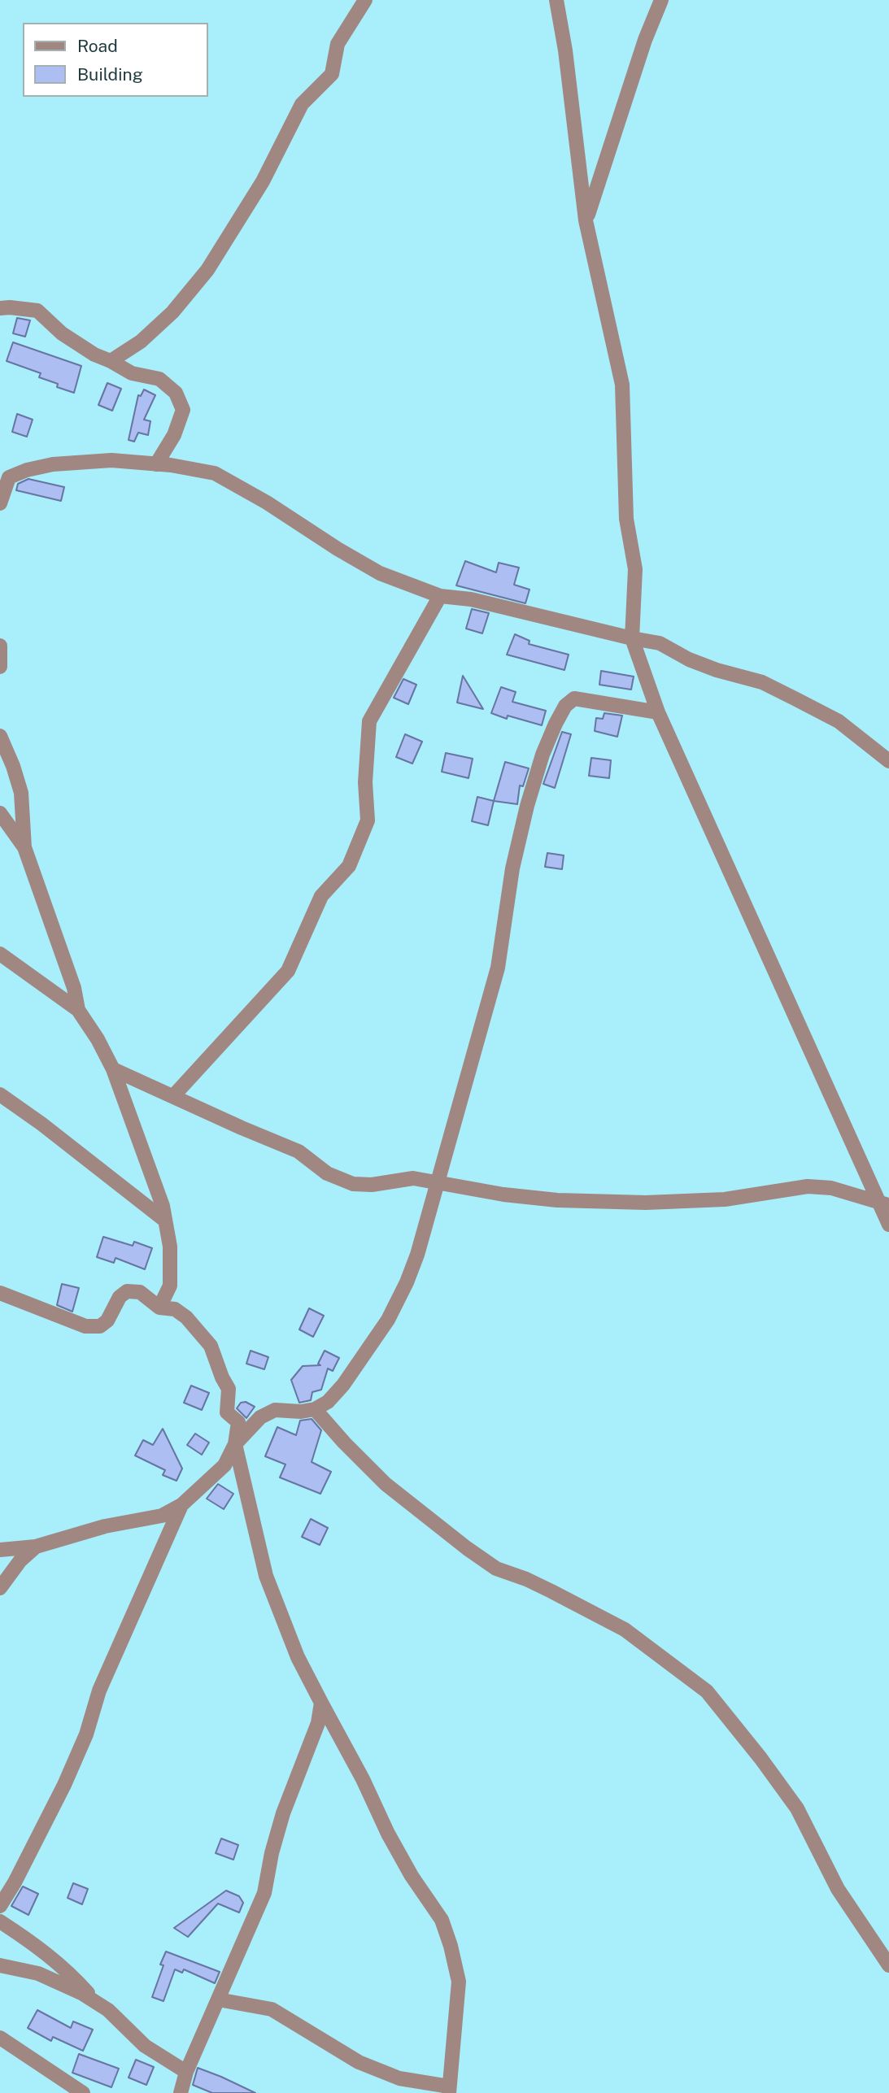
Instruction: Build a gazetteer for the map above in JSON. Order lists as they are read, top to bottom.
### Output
{
  "legend": ["Road", "Building"]
}
